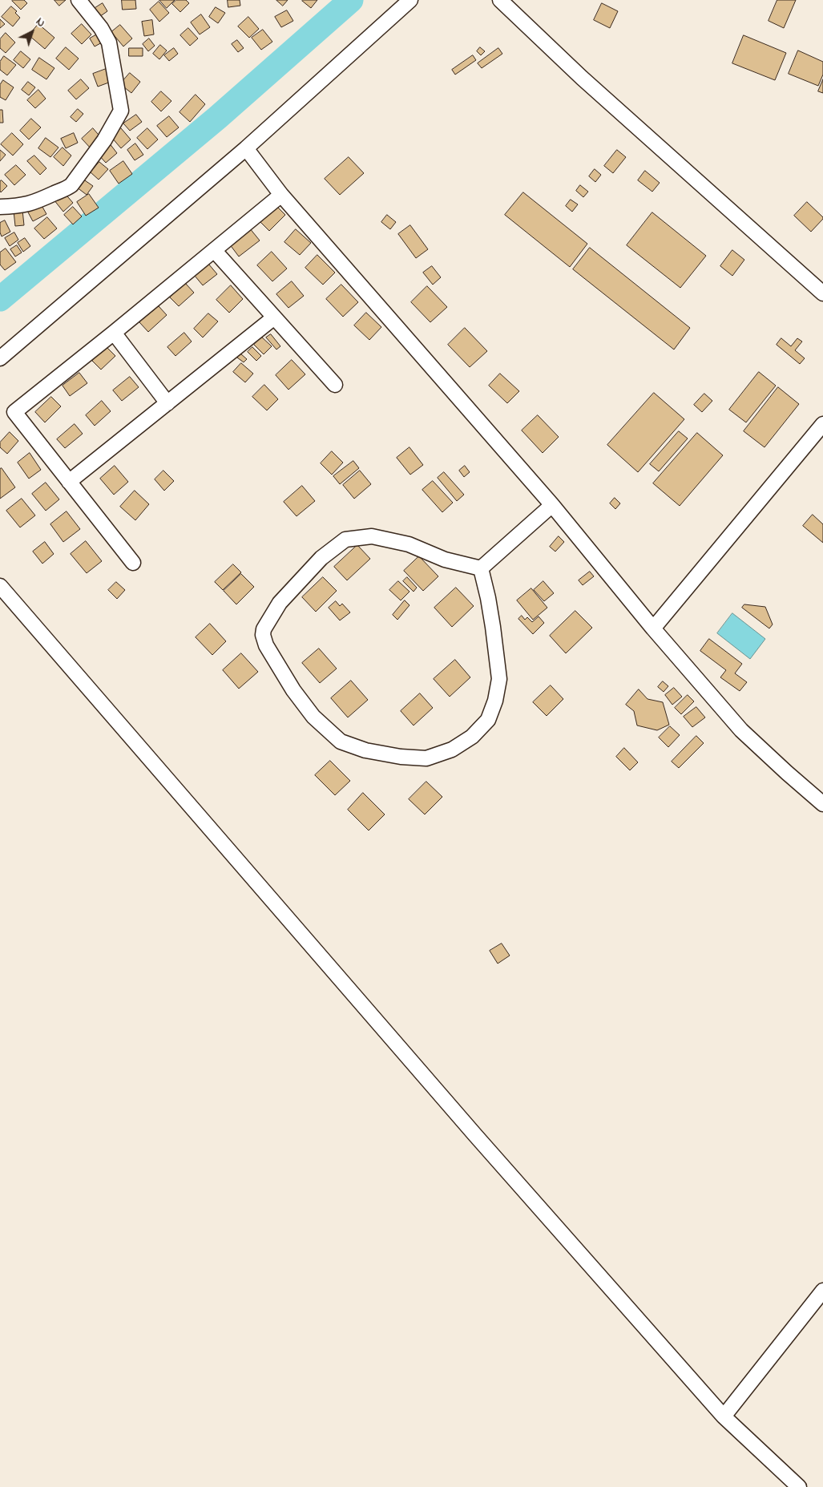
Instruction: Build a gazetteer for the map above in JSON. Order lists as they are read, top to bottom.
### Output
{
  "north": "top right"
}
